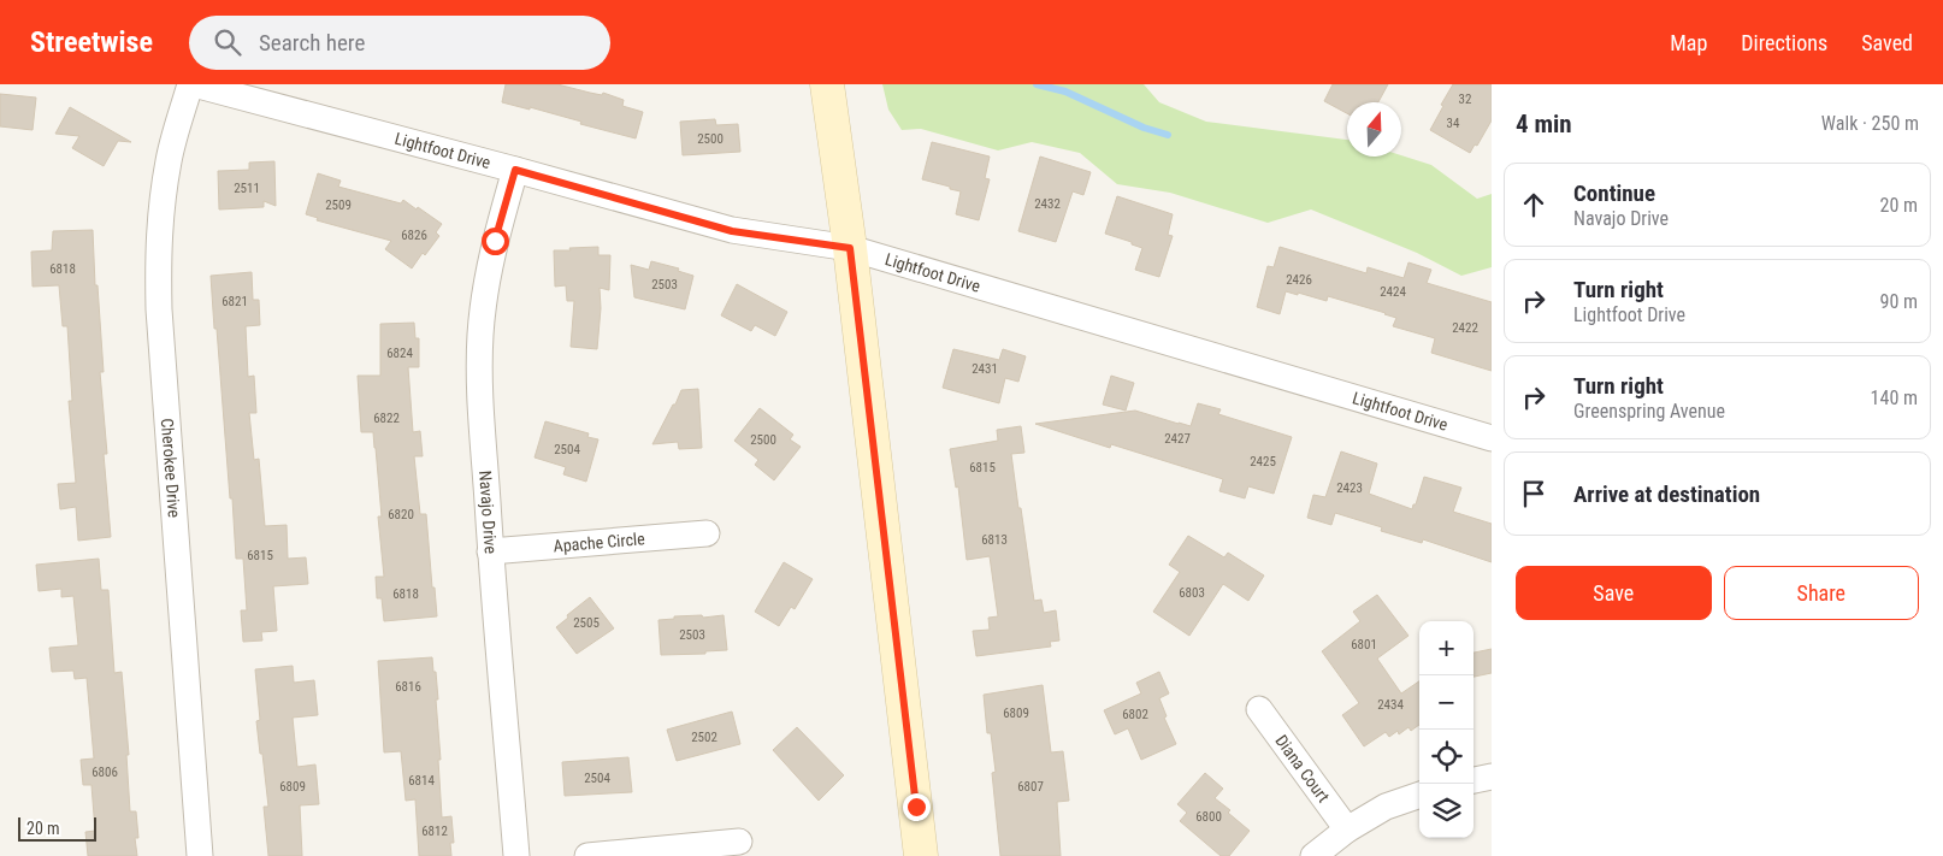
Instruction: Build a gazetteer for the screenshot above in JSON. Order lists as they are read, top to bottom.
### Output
{
  "streets": {
    "street": [
      "Lightfoot Drive",
      "Cherokee Drive",
      "Navajo Drive",
      "Apache Circle",
      "Diana Court"
    ]
  },
  "crossings": [
    ["Lightfoot Drive", "Cherokee Drive"],
    ["Lightfoot Drive", "Navajo Drive"],
    ["Navajo Drive", "Apache Circle"]
  ],
  "house_numbers": [
    "32",
    "34",
    "2500",
    "2511",
    "2432",
    "2509",
    "6826",
    "6818",
    "2426",
    "2503",
    "2424",
    "6821",
    "2422",
    "6824",
    "2431",
    "6822",
    "2427",
    "2500",
    "2504",
    "2425",
    "6815",
    "2423",
    "6820",
    "6813",
    "6815",
    "6803",
    "6818",
    "2505",
    "2503",
    "6801",
    "6816",
    "2434",
    "6809",
    "6802",
    "2502",
    "6806",
    "2504",
    "6814",
    "6809",
    "6807",
    "6800",
    "6812"
  ],
  "scale_bar": "20 m",
  "north": "top",
  "page": {
    "header": "Streetwise",
    "search": "Search here",
    "nav": ["Map", "Directions", "Saved"],
    "heading": ["4 min", "Walk · 250 m"],
    "list": [
      ["Continue", "Navajo Drive", "20 m"],
      ["Turn right", "Lightfoot Drive", "90 m"],
      ["Turn right", "Greenspring Avenue", "140 m"],
      "Arrive at destination"
    ],
    "buttons": ["Save", "Share"],
    "map_buttons": ["+", "−"],
    "scale": "20 m"
  }
}
